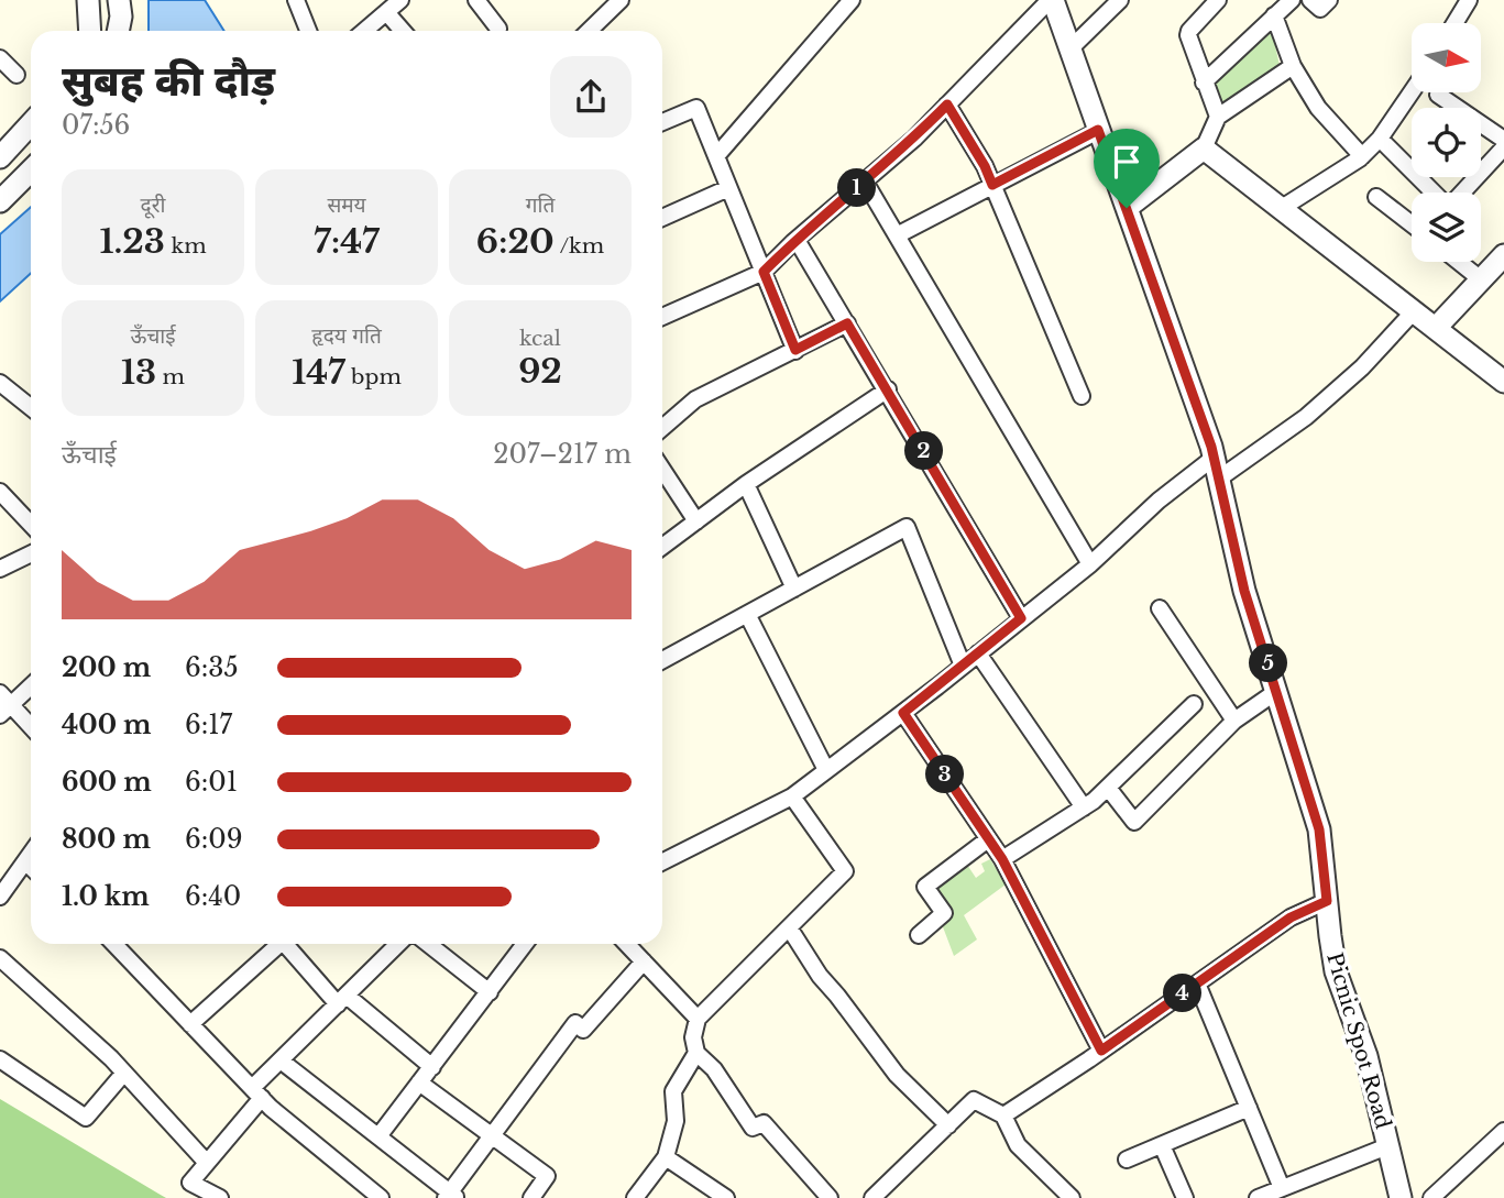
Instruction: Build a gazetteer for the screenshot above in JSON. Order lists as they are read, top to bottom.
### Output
{
  "streets": {
    "street": ["Picnic Spot Road"]
  },
  "north": "right",
  "page": {
    "heading": ["सुबह की दौड़", "07:56"],
    "stats": [
      ["दूरी", "1.23 km"],
      ["समय", "7:47"],
      ["गति", "6:20 /km"],
      ["ऊँचाई", "13 m"],
      ["हृदय गति", "147 bpm"],
      ["kcal", "92"]
    ],
    "pins": [
      "1",
      "2",
      "5",
      "3",
      "4"
    ],
    "chart": ["ऊँचाई", "207–217 m"],
    "list": [
      {
        "name": "200 m",
        "note": "6:35"
      },
      {
        "name": "400 m",
        "note": "6:17"
      },
      {
        "name": "600 m",
        "note": "6:01"
      },
      {
        "name": "800 m",
        "note": "6:09"
      },
      {
        "name": "1.0 km",
        "note": "6:40"
      }
    ]
  }
}
